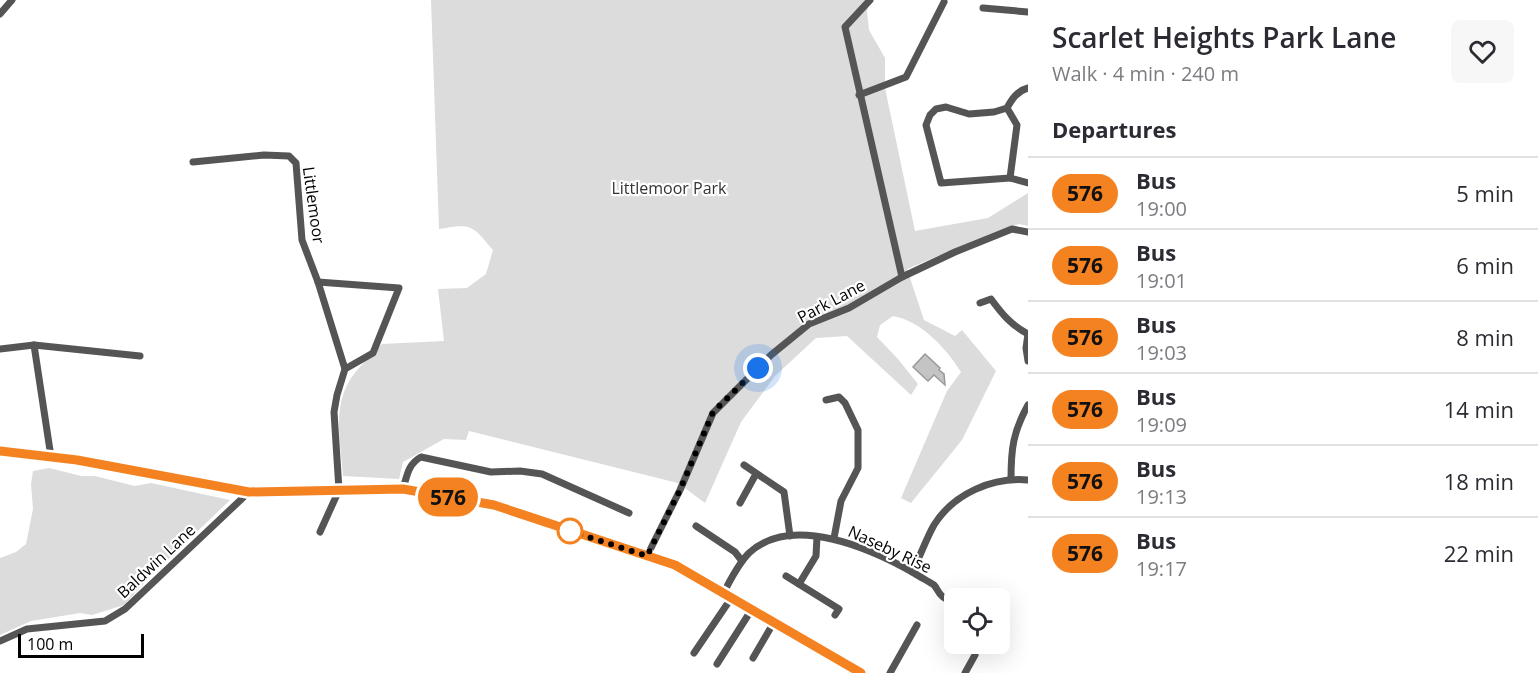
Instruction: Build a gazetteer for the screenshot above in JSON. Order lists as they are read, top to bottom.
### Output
{
  "streets": {
    "street": [
      "Littlemoor",
      "Park Lane",
      "Naseby Rise",
      "Baldwin Lane"
    ]
  },
  "parks": ["Littlemoor Park"],
  "lines": ["bus line 576"],
  "scale_bar": "100 m",
  "page": {
    "on_map": "576",
    "heading": [
      ["Scarlet Heights Park Lane", "Walk · 4 min · 240 m"],
      "Departures"
    ],
    "list": [
      {
        "mark": "576",
        "name": "Bus",
        "note": "19:00",
        "value": "5 min"
      },
      {
        "mark": "576",
        "name": "Bus",
        "note": "19:01",
        "value": "6 min"
      },
      {
        "mark": "576",
        "name": "Bus",
        "note": "19:03",
        "value": "8 min"
      },
      {
        "mark": "576",
        "name": "Bus",
        "note": "19:09",
        "value": "14 min"
      },
      {
        "mark": "576",
        "name": "Bus",
        "note": "19:13",
        "value": "18 min"
      },
      {
        "mark": "576",
        "name": "Bus",
        "note": "19:17",
        "value": "22 min"
      }
    ],
    "scale": "100 m"
  }
}
